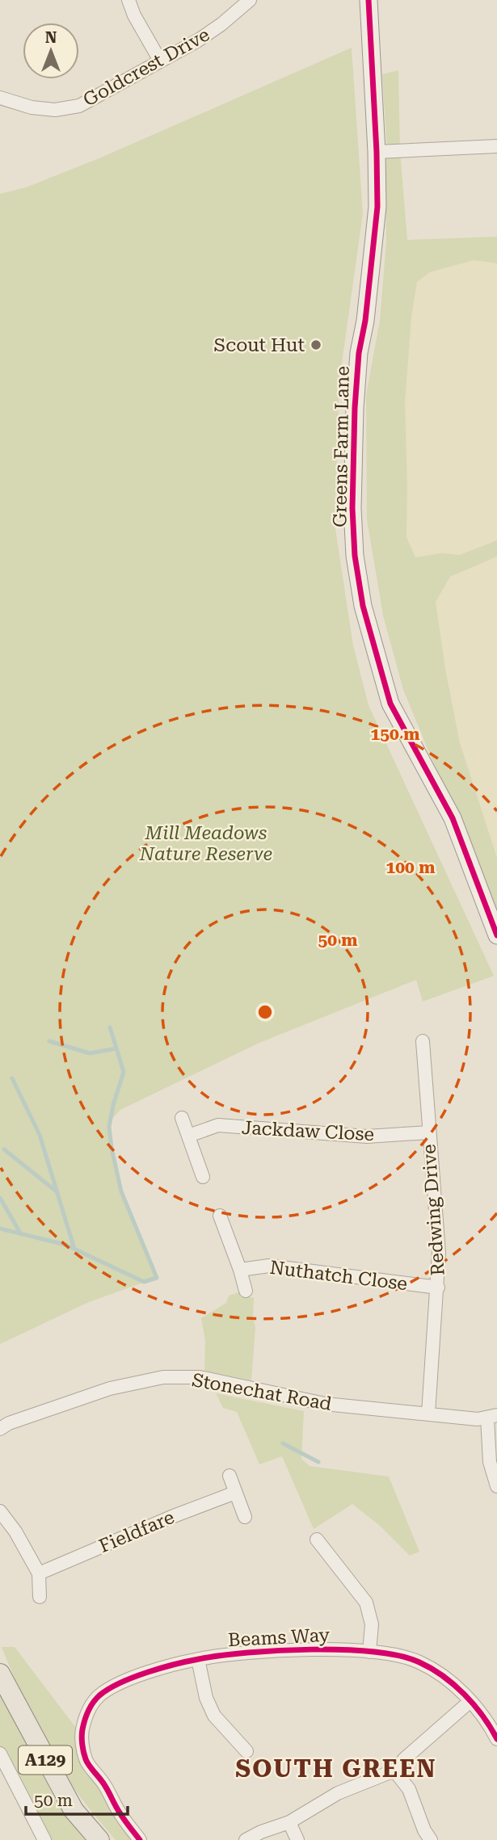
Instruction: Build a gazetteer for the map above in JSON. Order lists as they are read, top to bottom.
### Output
{
  "streets": {
    "main road": ["A129"],
    "street": [
      "Goldcrest Drive",
      "Greens Farm Lane",
      "Jackdaw Close",
      "Redwing Drive",
      "Nuthatch Close",
      "Stonechat Road",
      "Fieldfare",
      "Beams Way"
    ]
  },
  "crossings": [
    ["Jackdaw Close", "Redwing Drive"],
    ["Redwing Drive", "Nuthatch Close"],
    ["Redwing Drive", "Stonechat Road"]
  ],
  "districts": ["SOUTH GREEN"],
  "parks": ["Mill Meadows Nature Reserve"],
  "places": ["Scout Hut"],
  "scale_bar": "50 m",
  "north": "top",
  "rings": ["150 m", "100 m", "50 m"]
}
